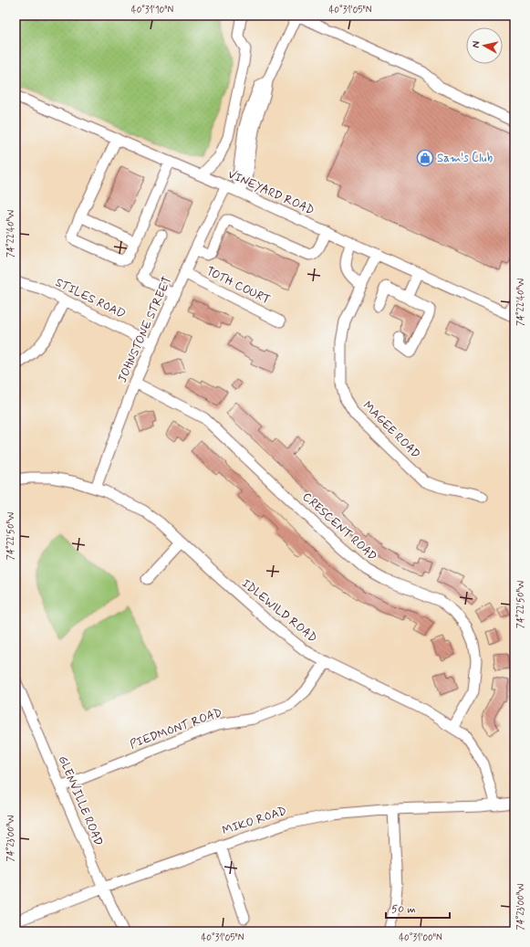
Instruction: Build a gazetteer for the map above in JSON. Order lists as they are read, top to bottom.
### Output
{
  "streets": {
    "street": [
      "VINEYARD ROAD",
      "TOTH COURT",
      "STILES ROAD",
      "JOHNSTONE STREET",
      "MAGEE ROAD",
      "CRESCENT ROAD",
      "IDLEWILD ROAD",
      "PIEDMONT ROAD",
      "GLENVILLE ROAD",
      "MIKO ROAD"
    ]
  },
  "crossings": [
    ["VINEYARD ROAD", "JOHNSTONE STREET"],
    ["VINEYARD ROAD", "MAGEE ROAD"],
    ["TOTH COURT", "JOHNSTONE STREET"],
    ["STILES ROAD", "JOHNSTONE STREET"],
    ["JOHNSTONE STREET", "CRESCENT ROAD"],
    ["JOHNSTONE STREET", "IDLEWILD ROAD"],
    ["CRESCENT ROAD", "IDLEWILD ROAD"],
    ["IDLEWILD ROAD", "PIEDMONT ROAD"],
    ["IDLEWILD ROAD", "MIKO ROAD"],
    ["PIEDMONT ROAD", "GLENVILLE ROAD"],
    ["GLENVILLE ROAD", "MIKO ROAD"]
  ],
  "places": {
    "shop": ["Sam's Club"]
  },
  "scale_bar": "50 m",
  "north": "left",
  "coordinates": [
    "40°31'10\"N",
    "40°31'05\"N",
    "74°22'40\"W",
    "74°22'50\"W",
    "74°23'00\"W",
    "40°31'00\"N"
  ]
}
